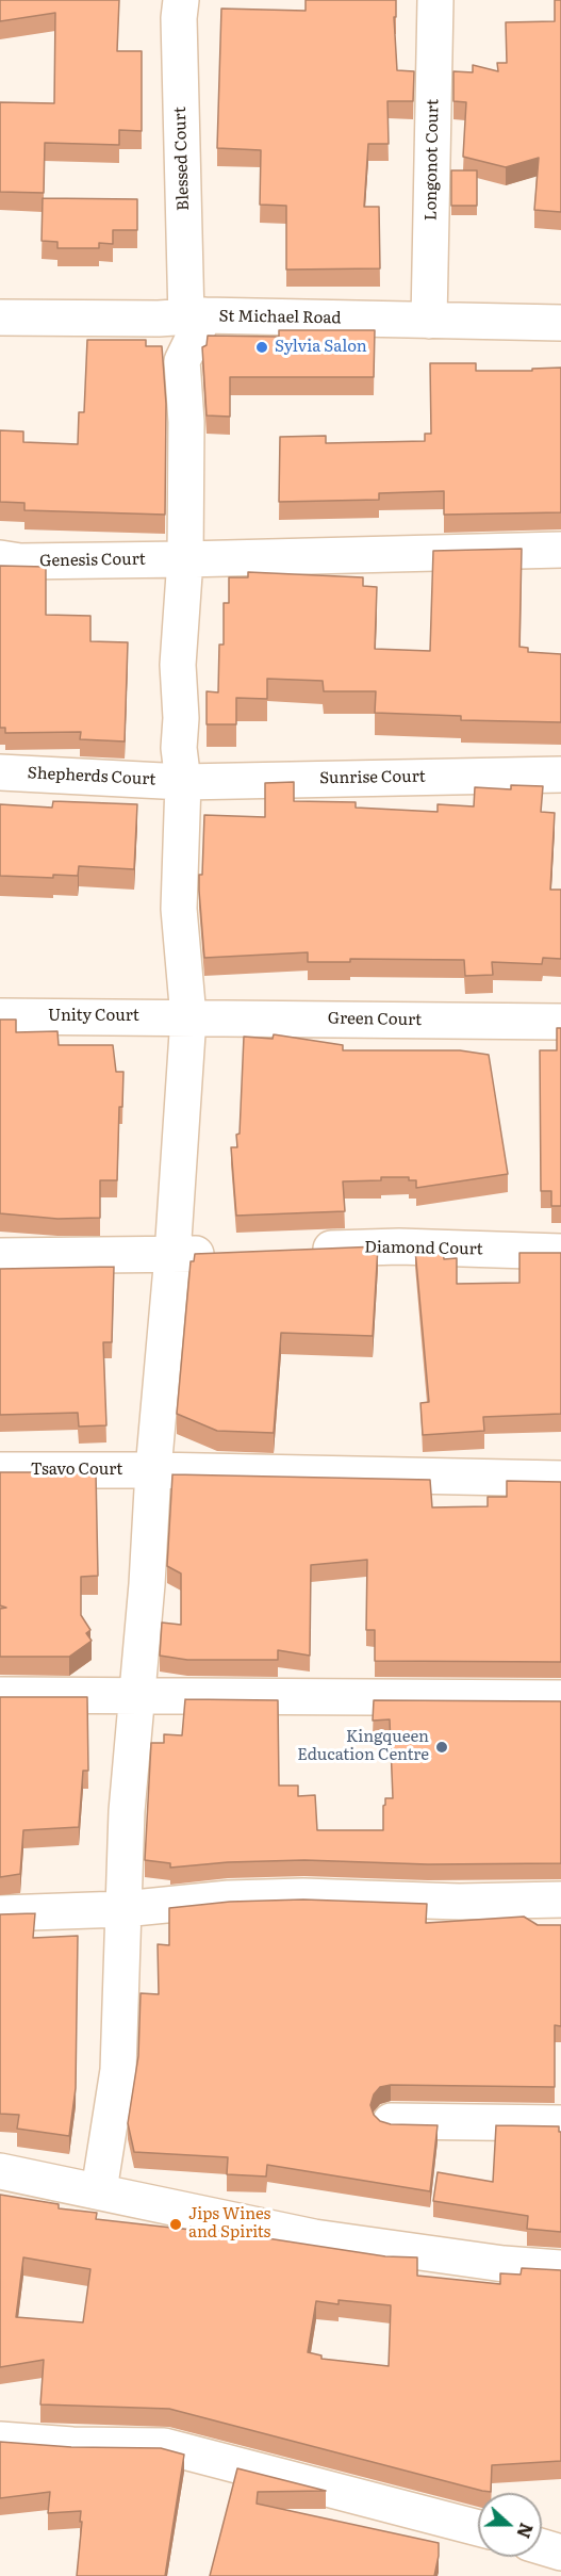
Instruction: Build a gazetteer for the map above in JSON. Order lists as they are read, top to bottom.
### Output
{
  "streets": {
    "street": [
      "Blessed Court",
      "Longonot Court",
      "St Michael Road",
      "Genesis Court",
      "Shepherds Court",
      "Sunrise Court",
      "Unity Court",
      "Green Court",
      "Diamond Court",
      "Tsavo Court"
    ]
  },
  "crossings": [
    ["Blessed Court", "St Michael Road"],
    ["Longonot Court", "St Michael Road"],
    ["Shepherds Court", "Sunrise Court"],
    ["Unity Court", "Green Court"]
  ],
  "places": ["Sylvia Salon", "Kingqueen Education Centre", "Jips Wines and Spirits"],
  "north": "right"
}
